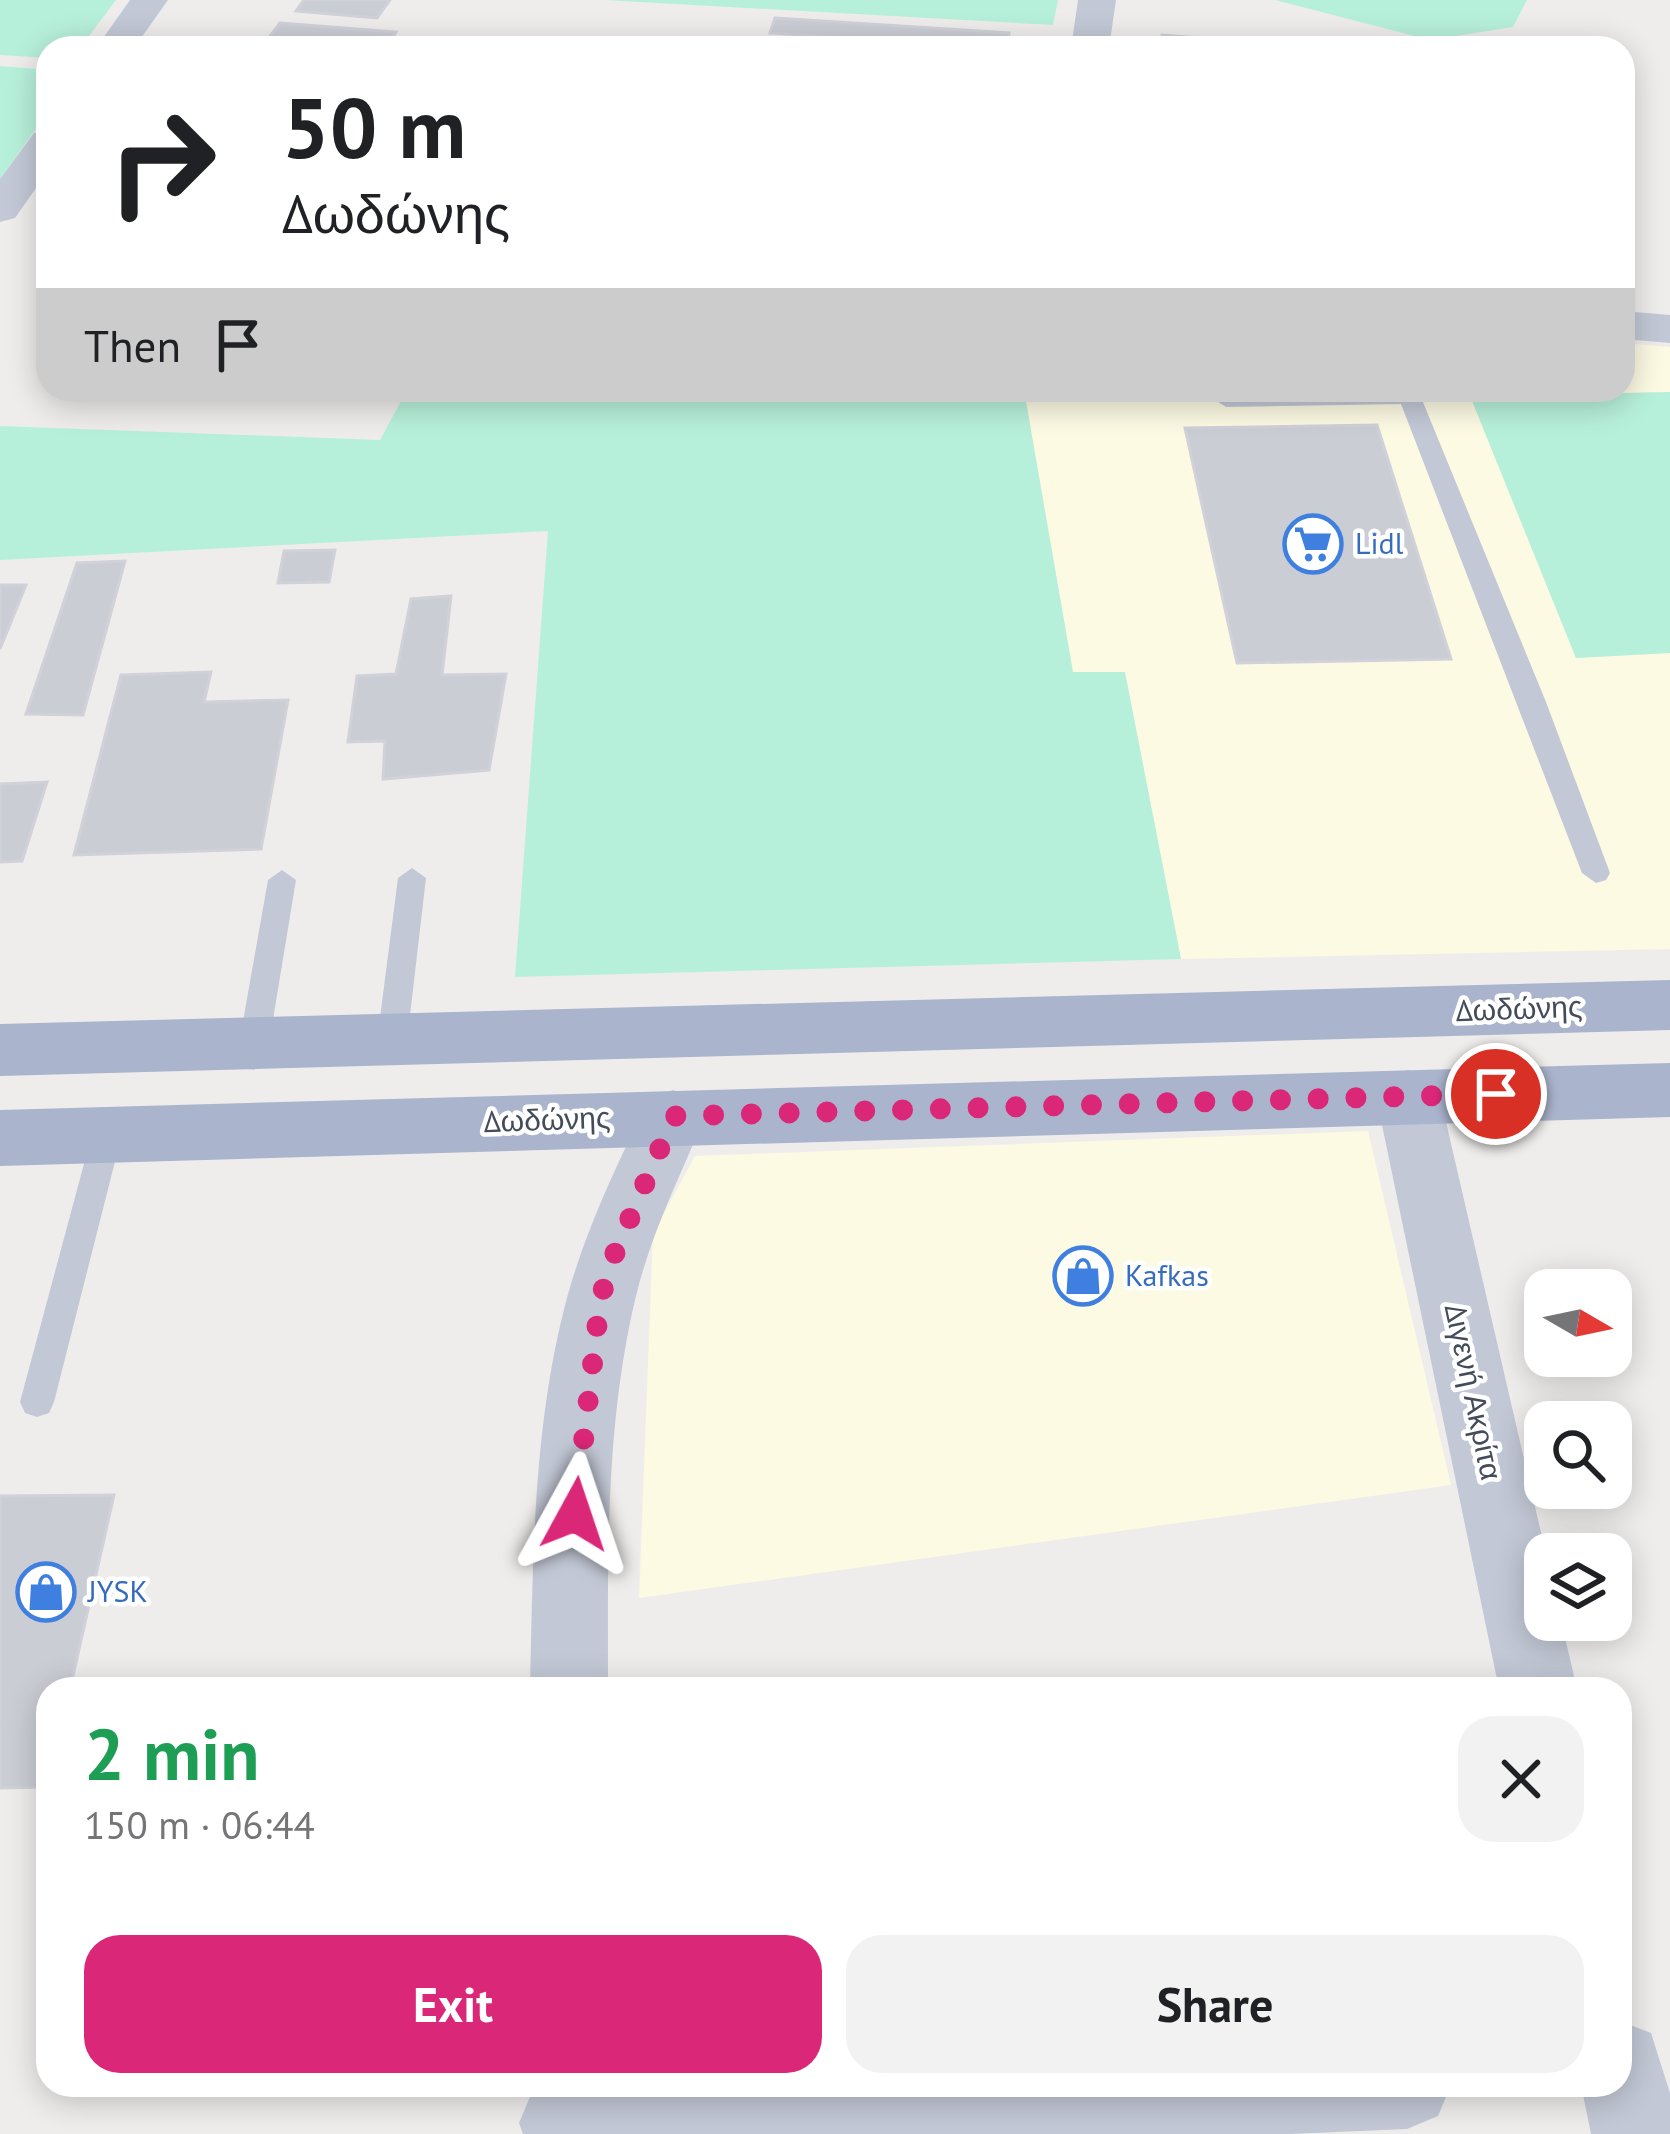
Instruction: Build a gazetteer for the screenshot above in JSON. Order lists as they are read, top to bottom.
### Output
{
  "streets": {
    "main road": ["Δωδώνης"],
    "street": ["Διγενή Ακρίτα"]
  },
  "crossings": [
    ["Δωδώνης", "Διγενή Ακρίτα"]
  ],
  "places": {
    "supermarket": ["Lidl"],
    "shop": ["Kafkas", "JYSK"]
  },
  "north": "right",
  "page": {
    "turn": ["50 m", "Δωδώνης"],
    "then": "Then",
    "heading": ["2 min", "150 m · 06:44"],
    "buttons": ["Exit", "Share"]
  }
}
